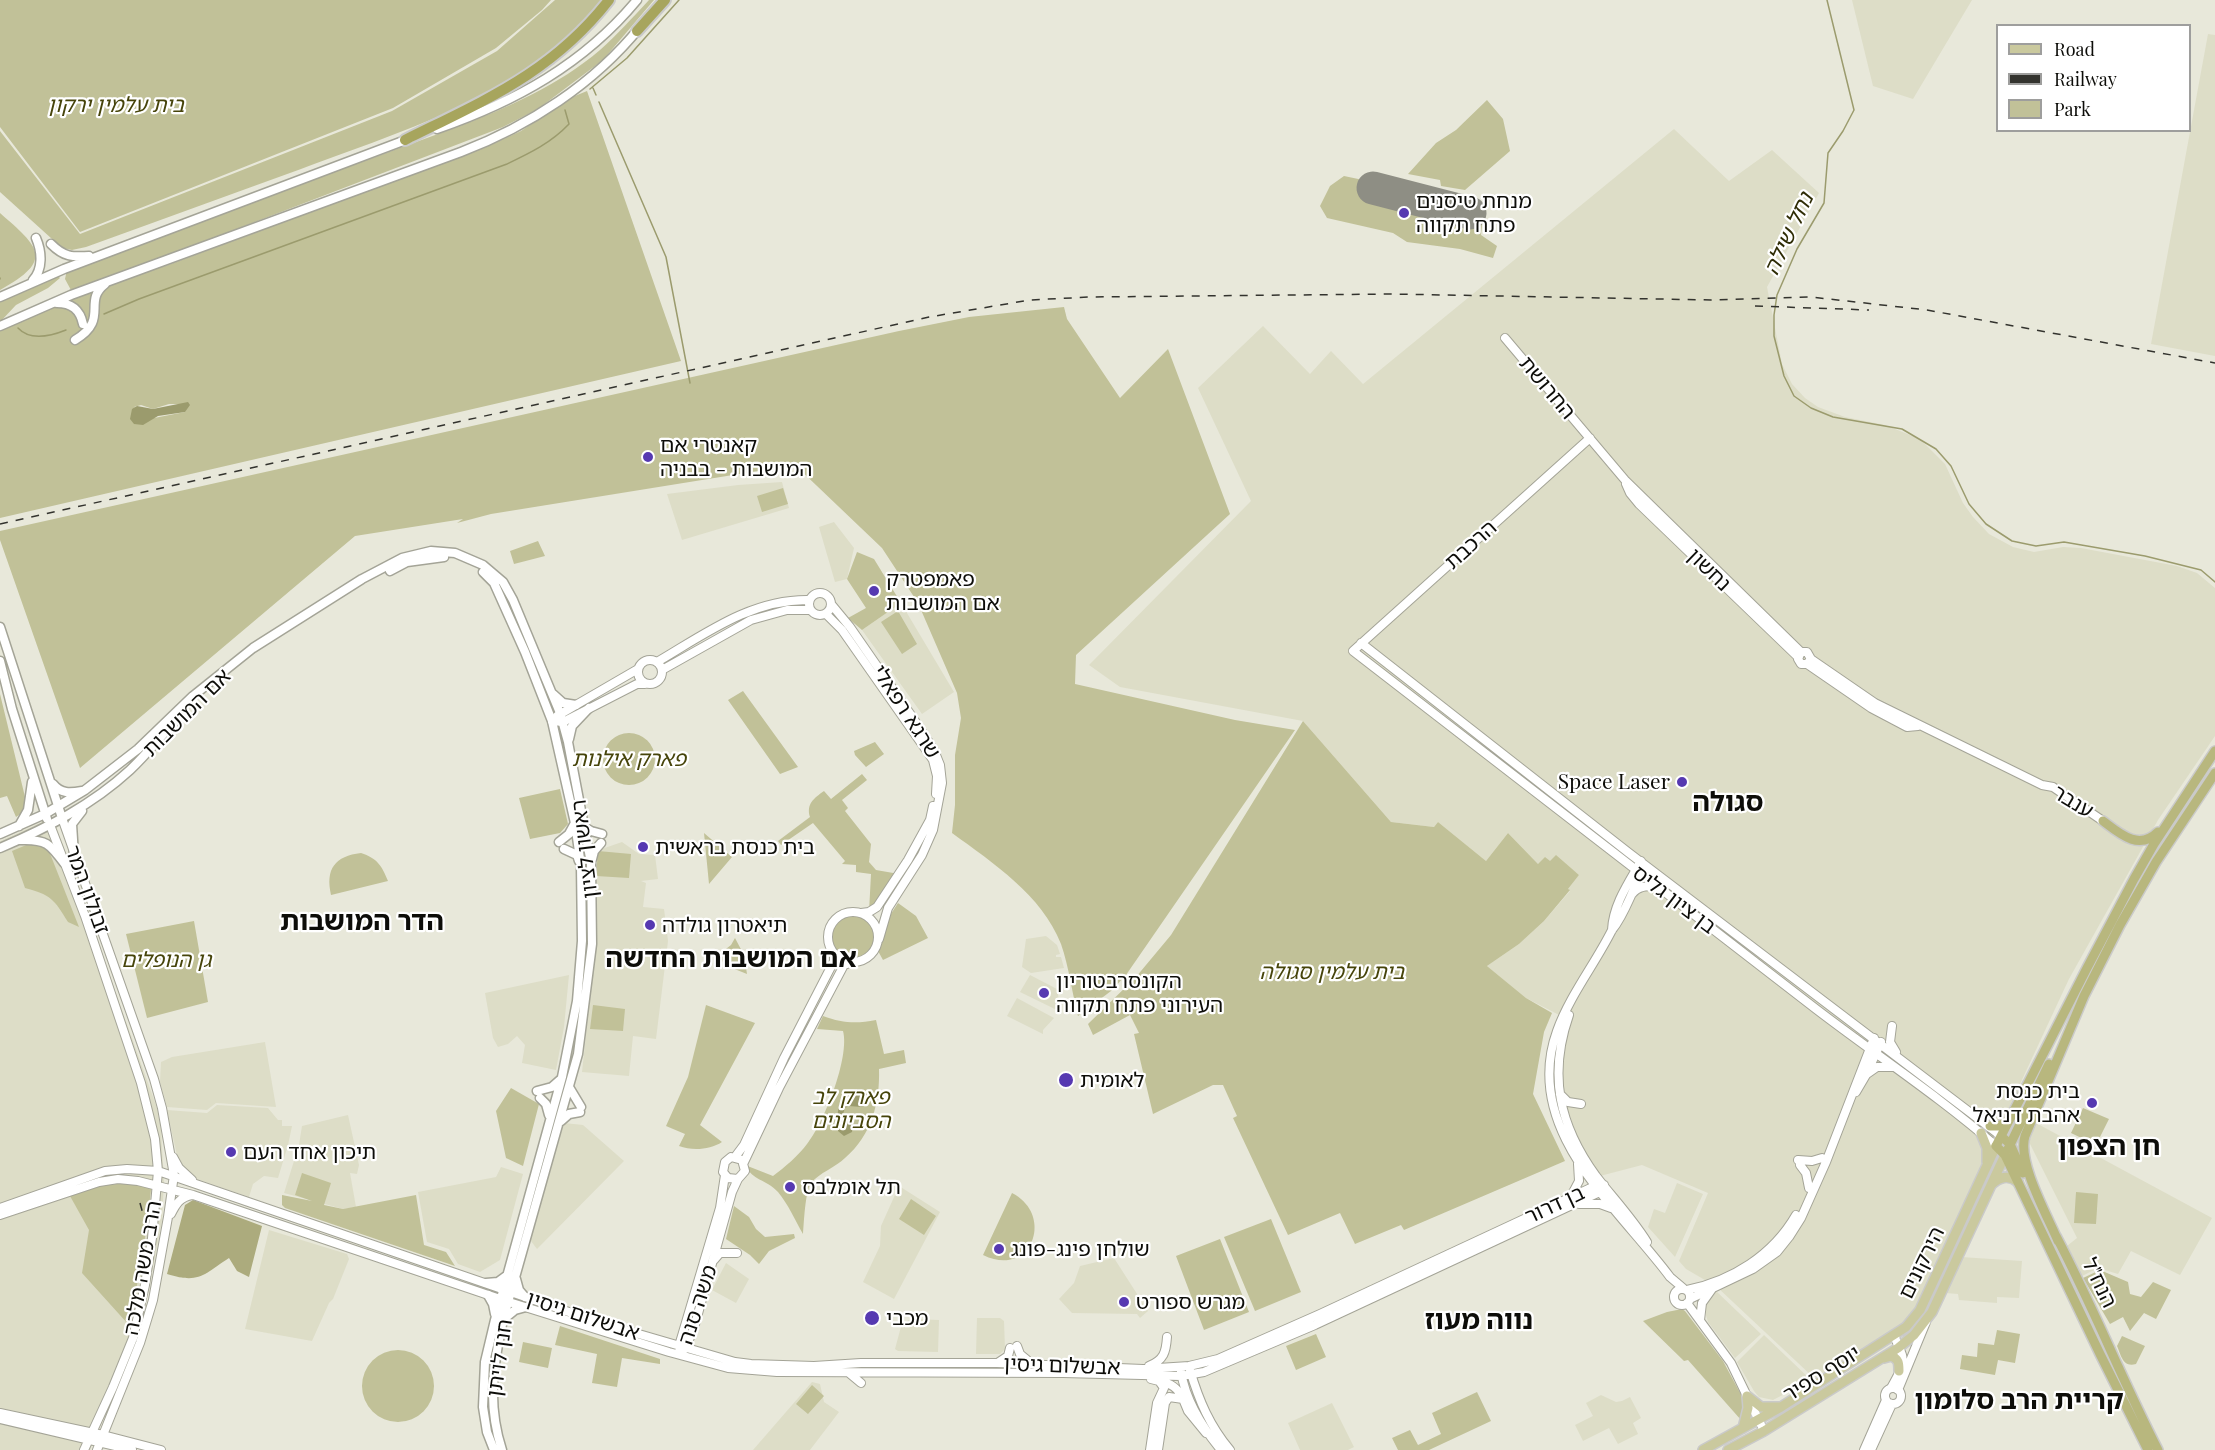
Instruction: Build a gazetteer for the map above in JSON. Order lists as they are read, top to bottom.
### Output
{
  "streets": {
    "highway": ["הנח\"ל"],
    "main road": [
      "אם המושבות",
      "ראשון לציון",
      "זבולון המר",
      "הירקונים",
      "חנן לויתן",
      "יוסף ספיר"
    ],
    "street": [
      "החרושת",
      "הרכבת",
      "נחשון",
      "שרגא רפאלי",
      "ענבר",
      "בן ציון גליס",
      "בן דרור",
      "הרב משה מלכה",
      "משה סנה",
      "אבשלום גיסין"
    ]
  },
  "crossings": [
    ["החרושת", "הרכבת"],
    ["החרושת", "נחשון"],
    ["הרכבת", "נחשון"],
    ["הרכבת", "בן ציון גליס"],
    ["נחשון", "ענבר"],
    ["אם המושבות", "ראשון לציון"],
    ["אם המושבות", "זבולון המר"],
    ["ראשון לציון", "אבשלום גיסין"],
    ["ראשון לציון", "חנן לויתן"],
    ["זבולון המר", "הרב משה מלכה"],
    ["זבולון המר", "אבשלום גיסין"],
    ["בן ציון גליס", "הירקונים"],
    ["בן ציון גליס", "הנח\"ל"],
    ["בן דרור", "אבשלום גיסין"],
    ["הירקונים", "הנח\"ל"],
    ["הירקונים", "יוסף ספיר"],
    ["הרב משה מלכה", "אבשלום גיסין"],
    ["משה סנה", "אבשלום גיסין"],
    ["אבשלום גיסין", "חנן לויתן"]
  ],
  "districts": [
    "סגולה",
    "הדר המושבות",
    "אם המושבות החדשה",
    "חן הצפון",
    "נווה מעוז",
    "קריית הרב סלומון"
  ],
  "water": ["נחל שילה"],
  "parks": [
    "בית עלמין ירקון",
    "פארק אילנות",
    "גן הנופלים",
    "בית עלמין סגולה",
    "פארק לב הסביונים"
  ],
  "places": [
    "מנחת טיסנים פתח תקווה",
    "קאנטרי אם המושבות - בבניה",
    "פאמפטרק אם המושבות",
    "Space Laser",
    "בית כנסת בראשית",
    "תיאטרון גולדה",
    "הקונסרבטוריון העירוני פתח תקווה",
    "לאומית",
    "בית כנסת אהבת דניאל",
    "תיכון אחד העם",
    "תל אומלבס",
    "שולחן פינג-פונג",
    "מגרש ספורט",
    "מכבי"
  ],
  "legend": ["Road", "Railway", "Park"]
}
